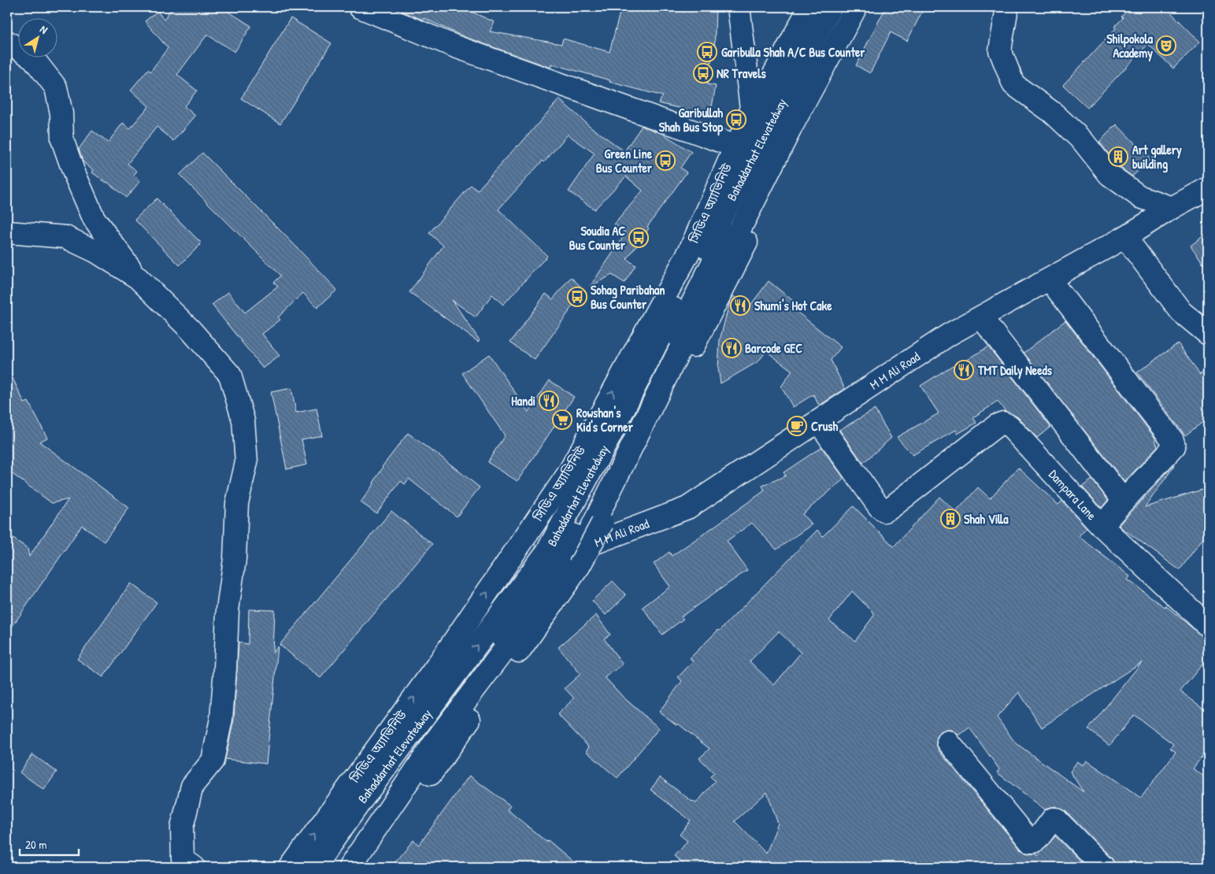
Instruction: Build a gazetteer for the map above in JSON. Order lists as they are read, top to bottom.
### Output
{
  "streets": {
    "main road": [
      "Bahaddarhat Elevatedway",
      "সিডিএ অ্যাভিনিউ",
      "M M Ali Road",
      "Dampara Lane"
    ]
  },
  "crossings": [
    ["M M Ali Road", "Dampara Lane"]
  ],
  "places": {
    "theatre": ["Shilpokola Academy"],
    "bus stop": [
      "Garibulla Shah A/C Bus Counter",
      "NR Travels",
      "Garibullah Shah Bus Stop",
      "Green Line Bus Counter",
      "Soudia AC Bus Counter",
      "Sohag Paribahan Bus Counter"
    ],
    "building": ["Art gallery building", "Shah Villa"],
    "restaurant": [
      "Shumi's Hot Cake",
      "Barcode GEC",
      "TMT Daily Needs",
      "Handi"
    ],
    "supermarket": ["Rowshan's Kid's Corner"],
    "cafe": ["Crush"]
  },
  "scale_bar": "20 m",
  "north": "top right"
}
